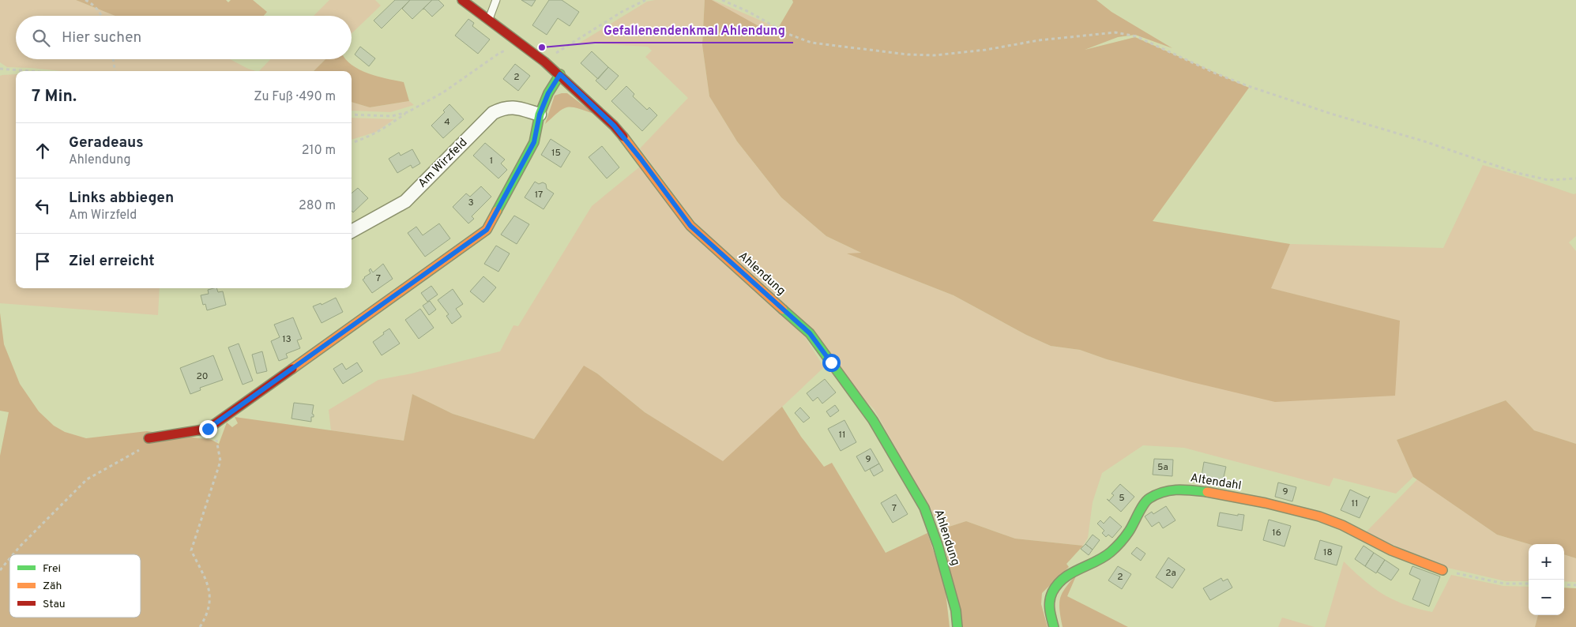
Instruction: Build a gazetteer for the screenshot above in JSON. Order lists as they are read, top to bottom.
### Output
{
  "streets": {
    "street": ["Am Wirzfeld", "Ahlendung", "Altendahl"]
  },
  "places": ["Gefallenendenkmal Ahlendung"],
  "house_numbers": [
    "2",
    "4",
    "15",
    "1",
    "17",
    "3",
    "7",
    "13",
    "20",
    "11",
    "9",
    "5a",
    "9",
    "5",
    "11",
    "7",
    "16",
    "18",
    "2a",
    "2"
  ],
  "legend": ["Frei", "Zäh", "Stau"],
  "page": {
    "search": "Hier suchen",
    "heading": ["7 Min.", "Zu Fuß · 490 m"],
    "list": [
      ["Geradeaus", "Ahlendung", "210 m"],
      ["Links abbiegen", "Am Wirzfeld", "280 m"],
      "Ziel erreicht"
    ],
    "map_buttons": ["+", "−"]
  }
}
